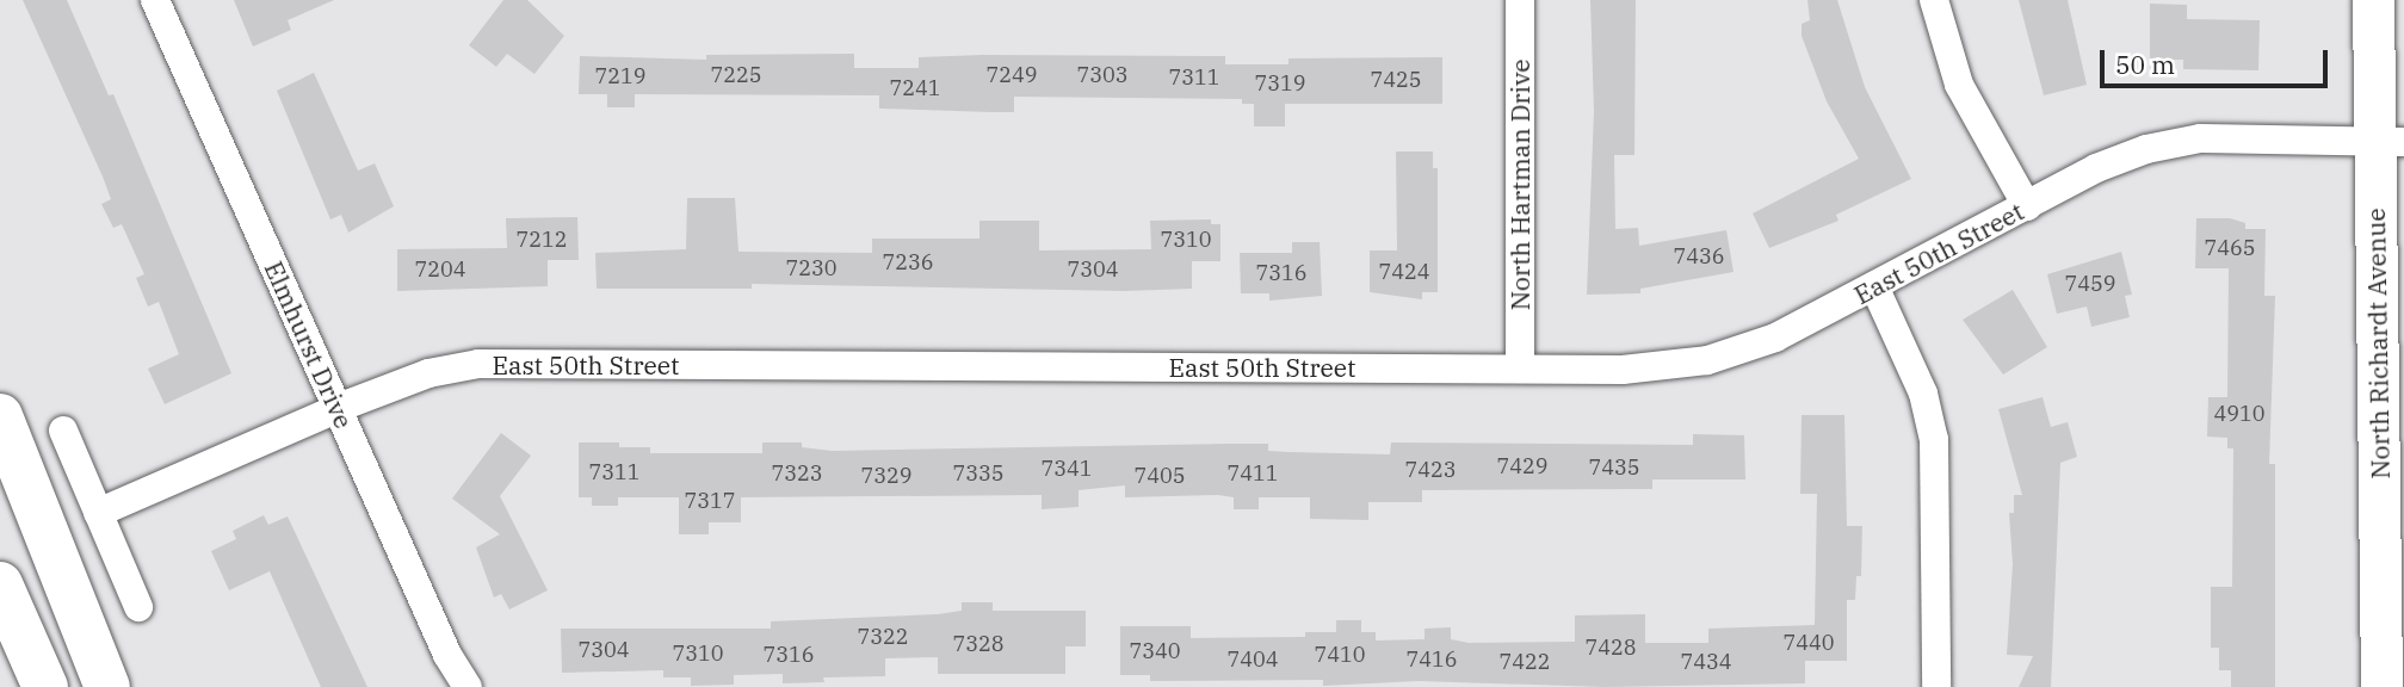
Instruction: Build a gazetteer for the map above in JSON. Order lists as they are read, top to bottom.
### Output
{
  "streets": {
    "street": [
      "North Hartman Drive",
      "East 50th Street",
      "North Richardt Avenue",
      "Elmhurst Drive"
    ]
  },
  "crossings": [
    ["North Hartman Drive", "East 50th Street"],
    ["East 50th Street", "North Richardt Avenue"],
    ["East 50th Street", "Elmhurst Drive"]
  ],
  "house_numbers": [
    "7225",
    "7249",
    "7303",
    "7219",
    "7311",
    "7425",
    "7319",
    "7241",
    "7212",
    "7310",
    "7465",
    "7436",
    "7236",
    "7230",
    "7204",
    "7304",
    "7424",
    "7316",
    "7459",
    "4910",
    "7429",
    "7435",
    "7341",
    "7423",
    "7311",
    "7323",
    "7335",
    "7411",
    "7329",
    "7405",
    "7317",
    "7322",
    "7440",
    "7328",
    "7428",
    "7304",
    "7340",
    "7310",
    "7316",
    "7410",
    "7404",
    "7416",
    "7422",
    "7434"
  ],
  "scale_bar": "50 m"
}
